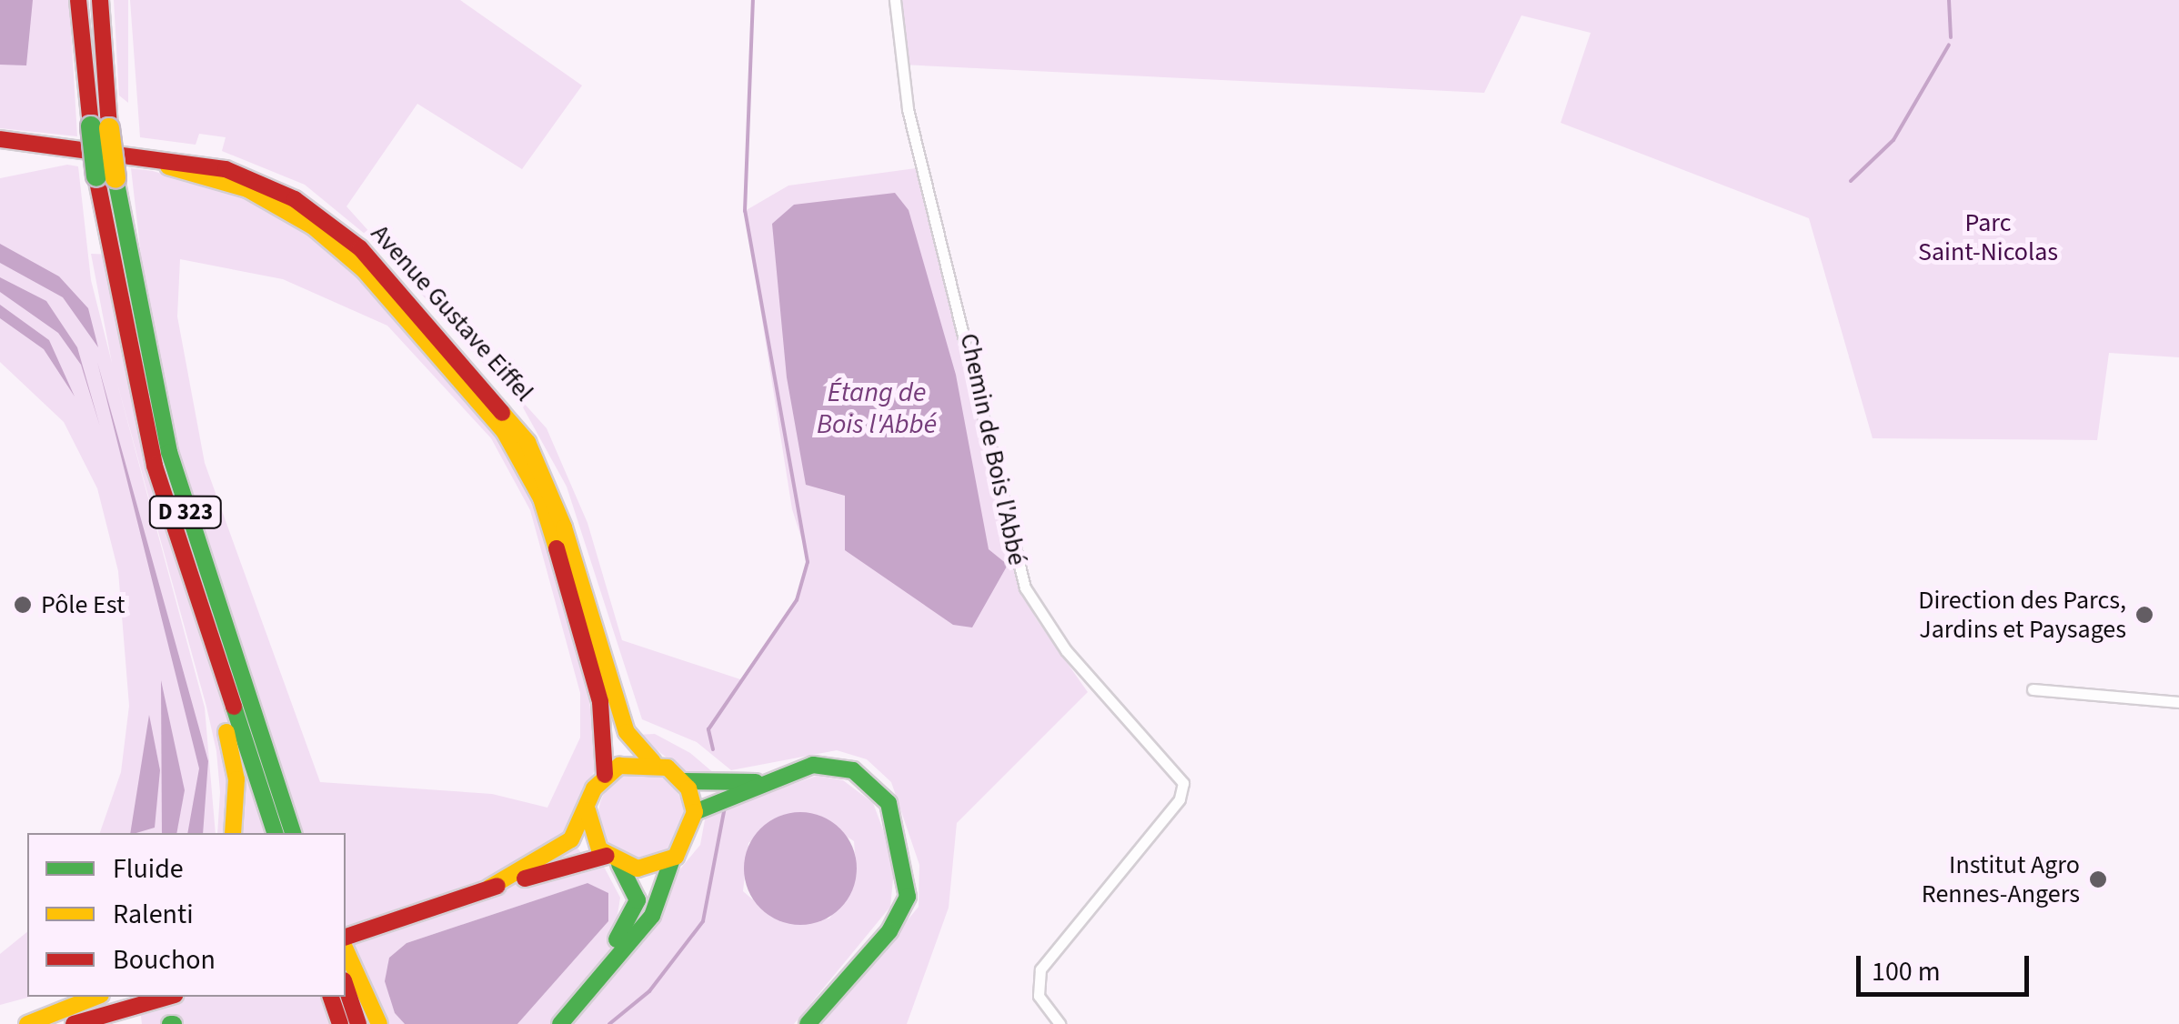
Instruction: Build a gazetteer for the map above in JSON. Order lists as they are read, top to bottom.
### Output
{
  "streets": {
    "main road": ["Avenue Gustave Eiffel", "D 323"],
    "street": ["Chemin de Bois l'Abbé"]
  },
  "water": ["Étang de Bois l'Abbé"],
  "parks": ["Parc Saint-Nicolas"],
  "places": ["Pôle Est", "Direction des Parcs, Jardins et Paysages", "Institut Agro Rennes-Angers"],
  "legend": ["Fluide", "Ralenti", "Bouchon"],
  "scale_bar": "100 m"
}
